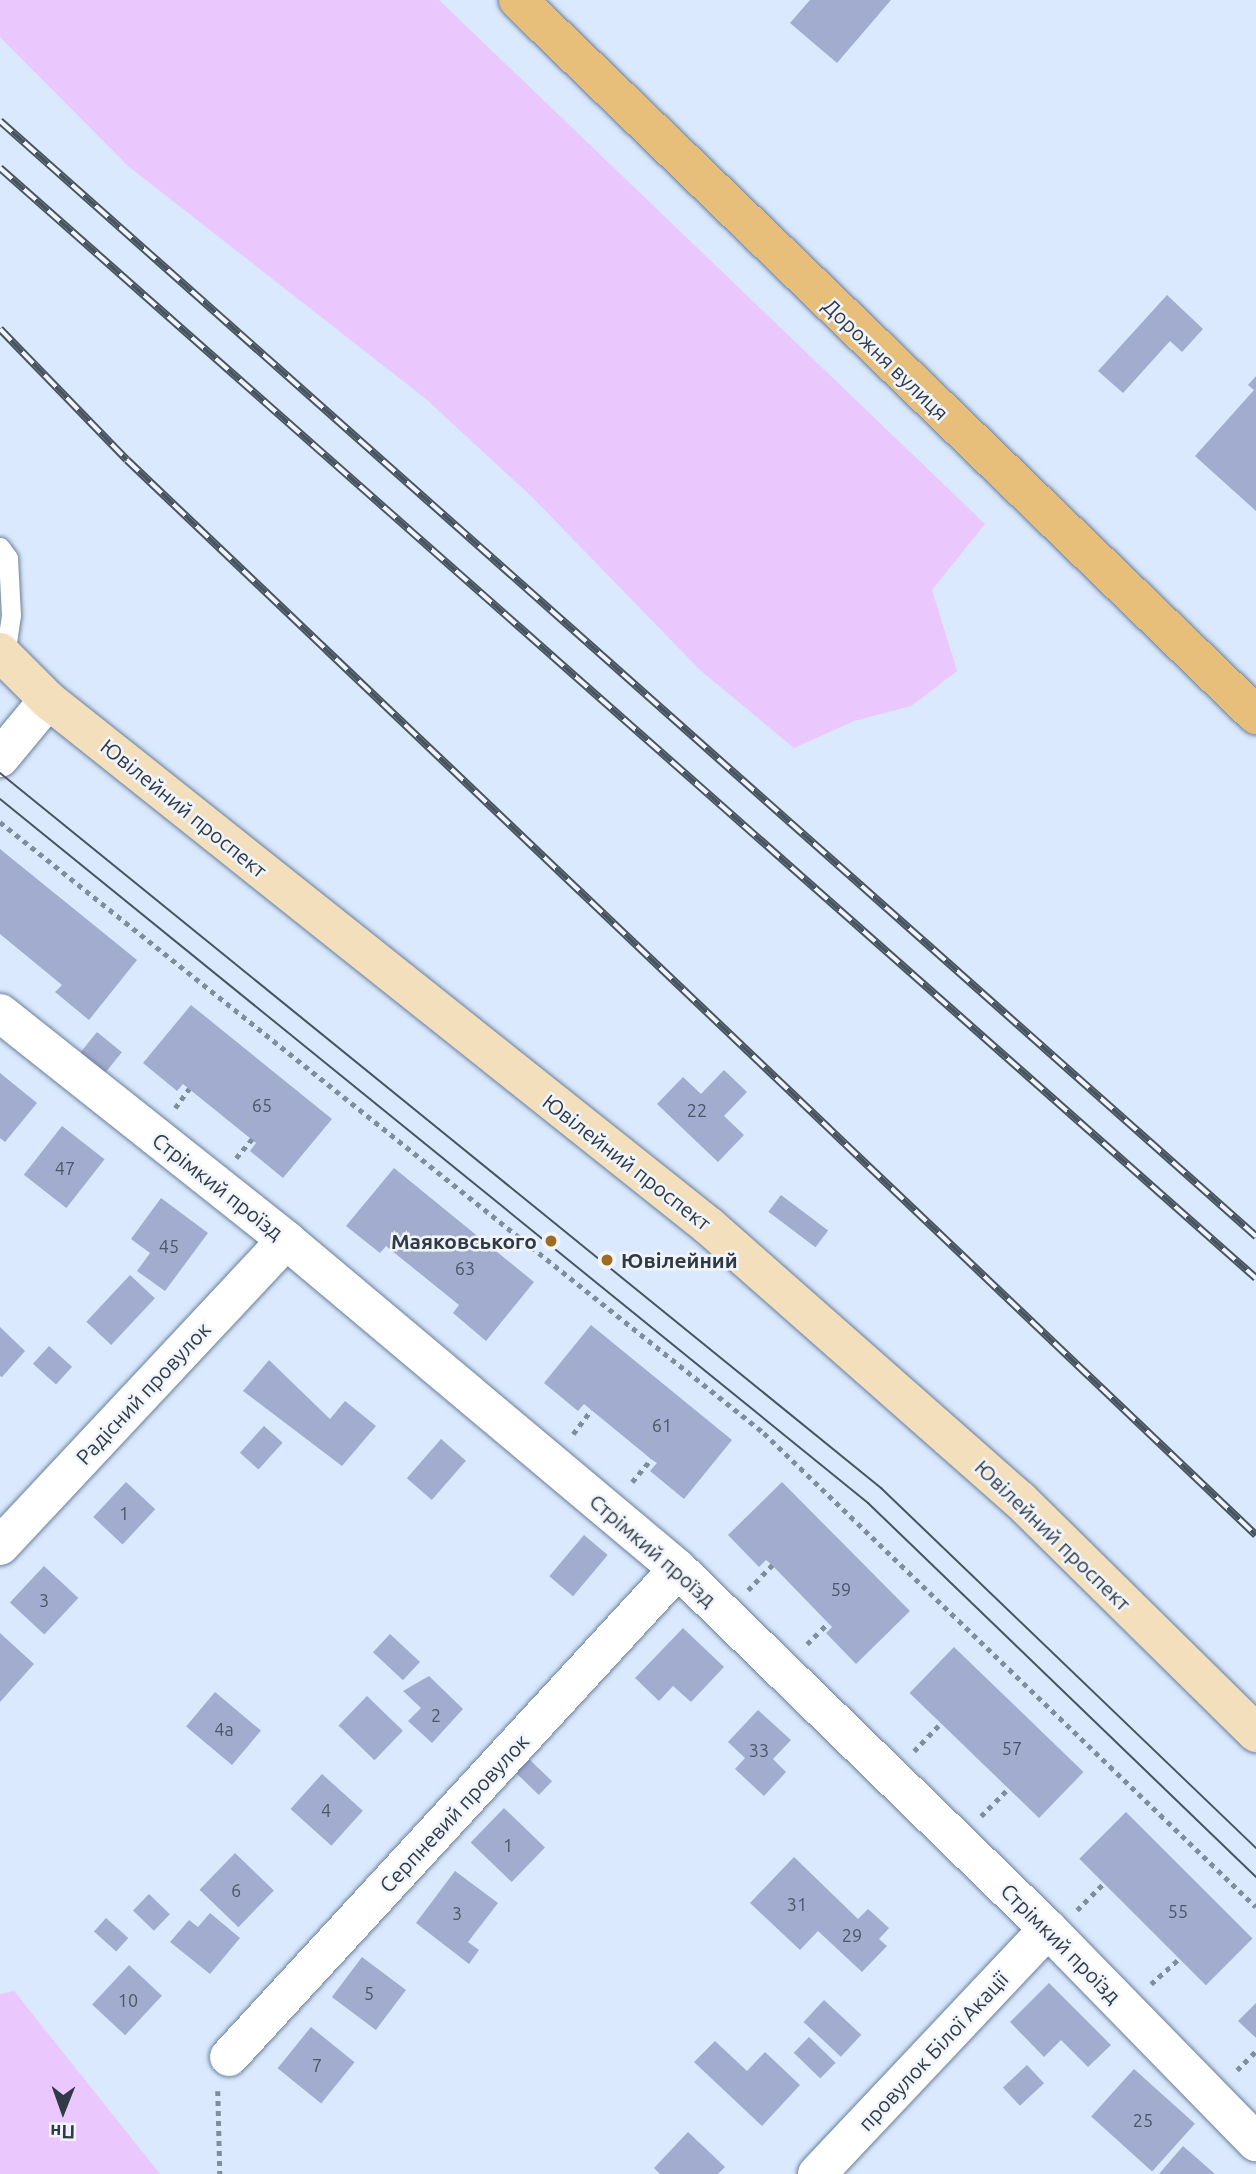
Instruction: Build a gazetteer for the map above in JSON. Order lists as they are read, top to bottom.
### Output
{
  "streets": {
    "main road": ["Дорожня вулиця", "Ювілейний проспект"],
    "street": [
      "Стрімкий проїзд",
      "Радісний провулок",
      "Серпневий провулок",
      "провулок Білої Акації"
    ]
  },
  "crossings": [
    ["Стрімкий проїзд", "Радісний провулок"],
    ["Стрімкий проїзд", "Серпневий провулок"],
    ["Стрімкий проїзд", "провулок Білої Акації"]
  ],
  "places": ["Маяковського", "Ювілейний"],
  "house_numbers": [
    "65",
    "22",
    "47",
    "45",
    "63",
    "61",
    "1",
    "59",
    "3",
    "2",
    "4а",
    "57",
    "33",
    "4",
    "1",
    "6",
    "31",
    "55",
    "3",
    "29",
    "5",
    "10",
    "7",
    "25"
  ],
  "north": "bottom"
}
